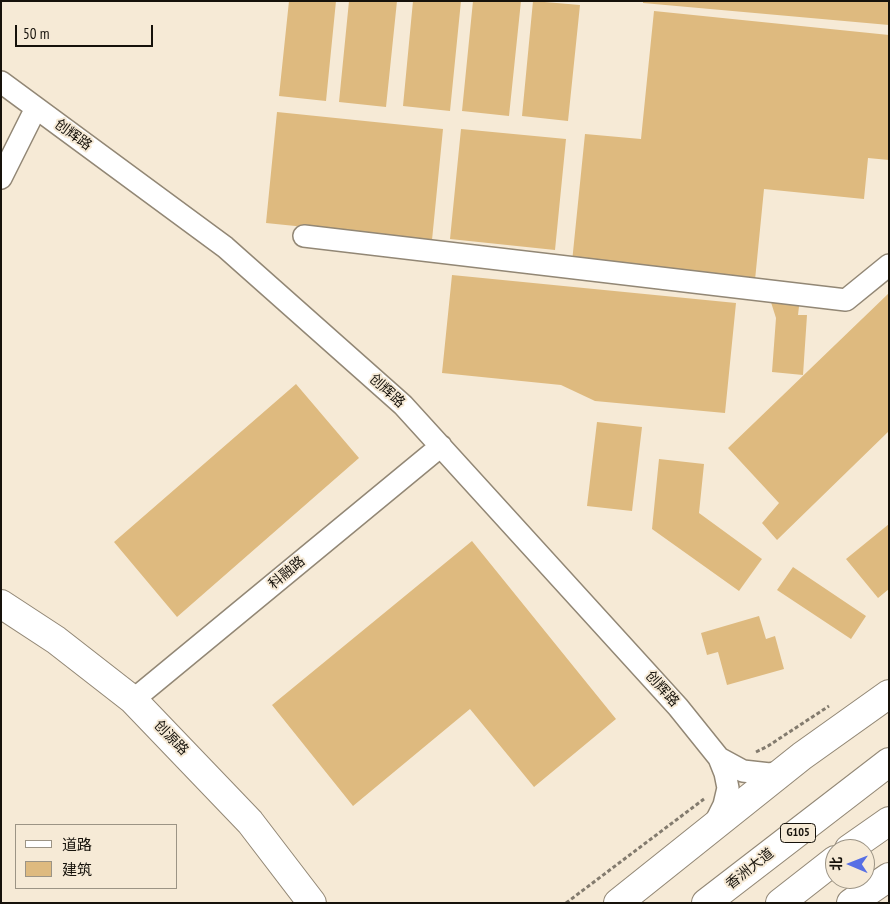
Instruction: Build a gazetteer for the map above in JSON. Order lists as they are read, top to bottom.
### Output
{
  "streets": {
    "main road": ["创源路", "G105", "香洲大道"],
    "street": ["创辉路", "科融路"]
  },
  "crossings": [
    ["创辉路", "科融路"],
    ["科融路", "创源路"]
  ],
  "legend": ["道路", "建筑"],
  "scale_bar": "50 m",
  "north": "left"
}
